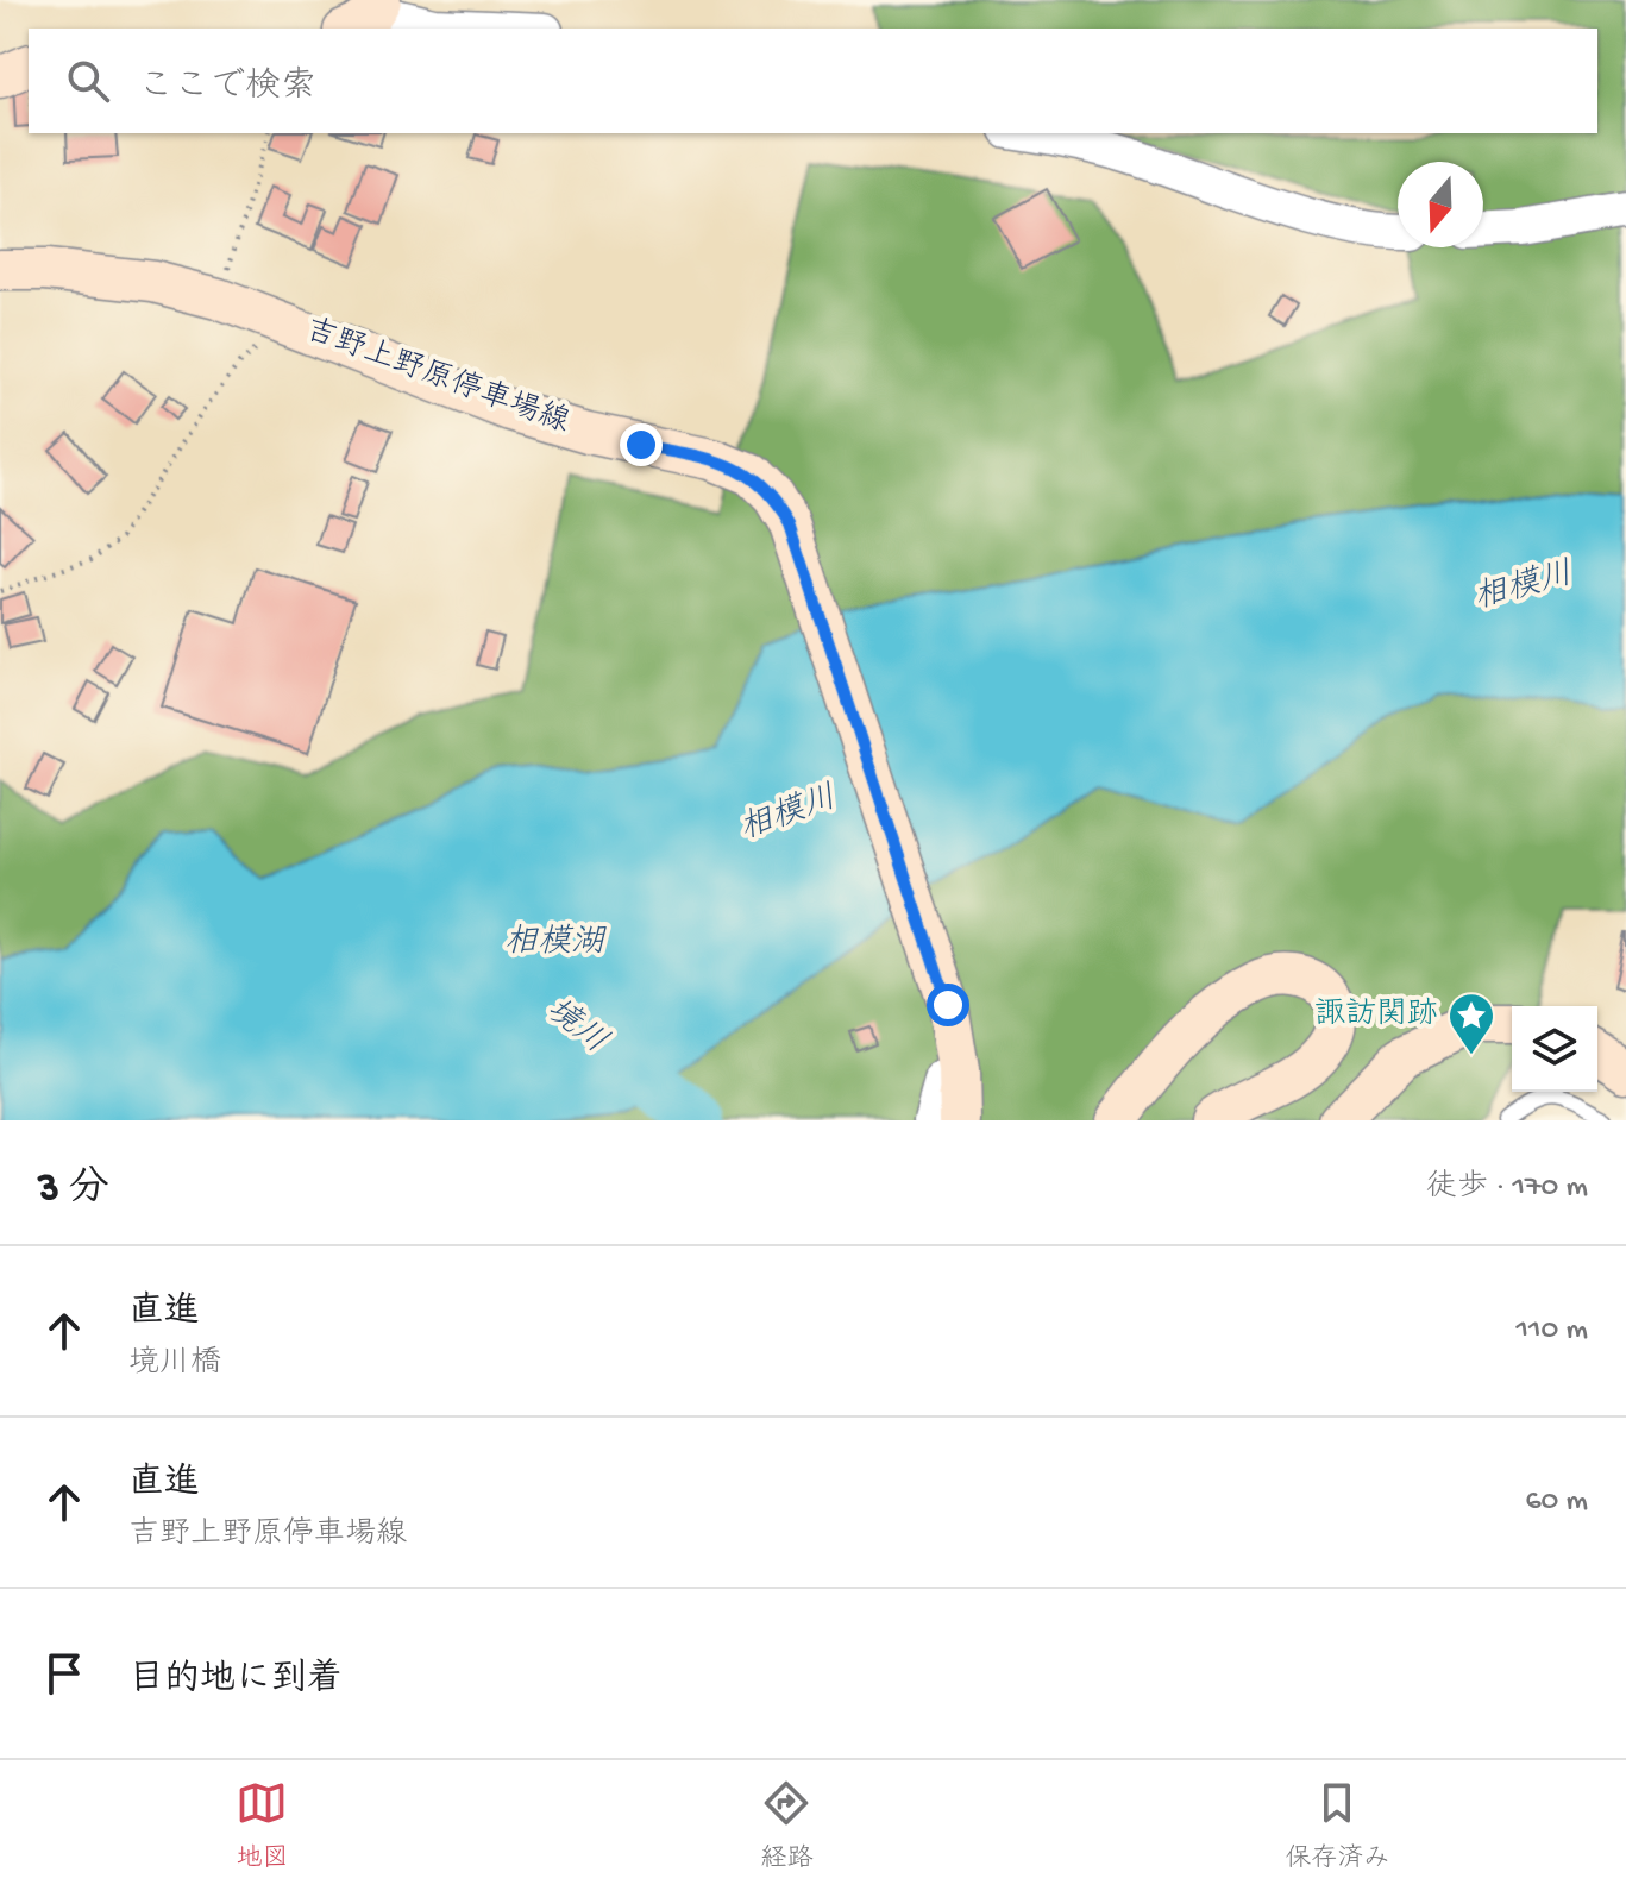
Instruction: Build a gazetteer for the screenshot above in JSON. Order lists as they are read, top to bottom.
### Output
{
  "streets": {
    "main road": ["吉野上野原停車場線"]
  },
  "water": ["相模川", "相模湖", "境川"],
  "places": {
    "place": ["諏訪関跡"]
  },
  "north": "bottom",
  "page": {
    "search": "ここで検索",
    "heading": ["3 分", "徒歩 · 170 m"],
    "list": [
      ["直進", "境川橋", "110 m"],
      ["直進", "吉野上野原停車場線", "60 m"],
      "目的地に到着"
    ],
    "nav": ["地図", "経路", "保存済み"]
  }
}
